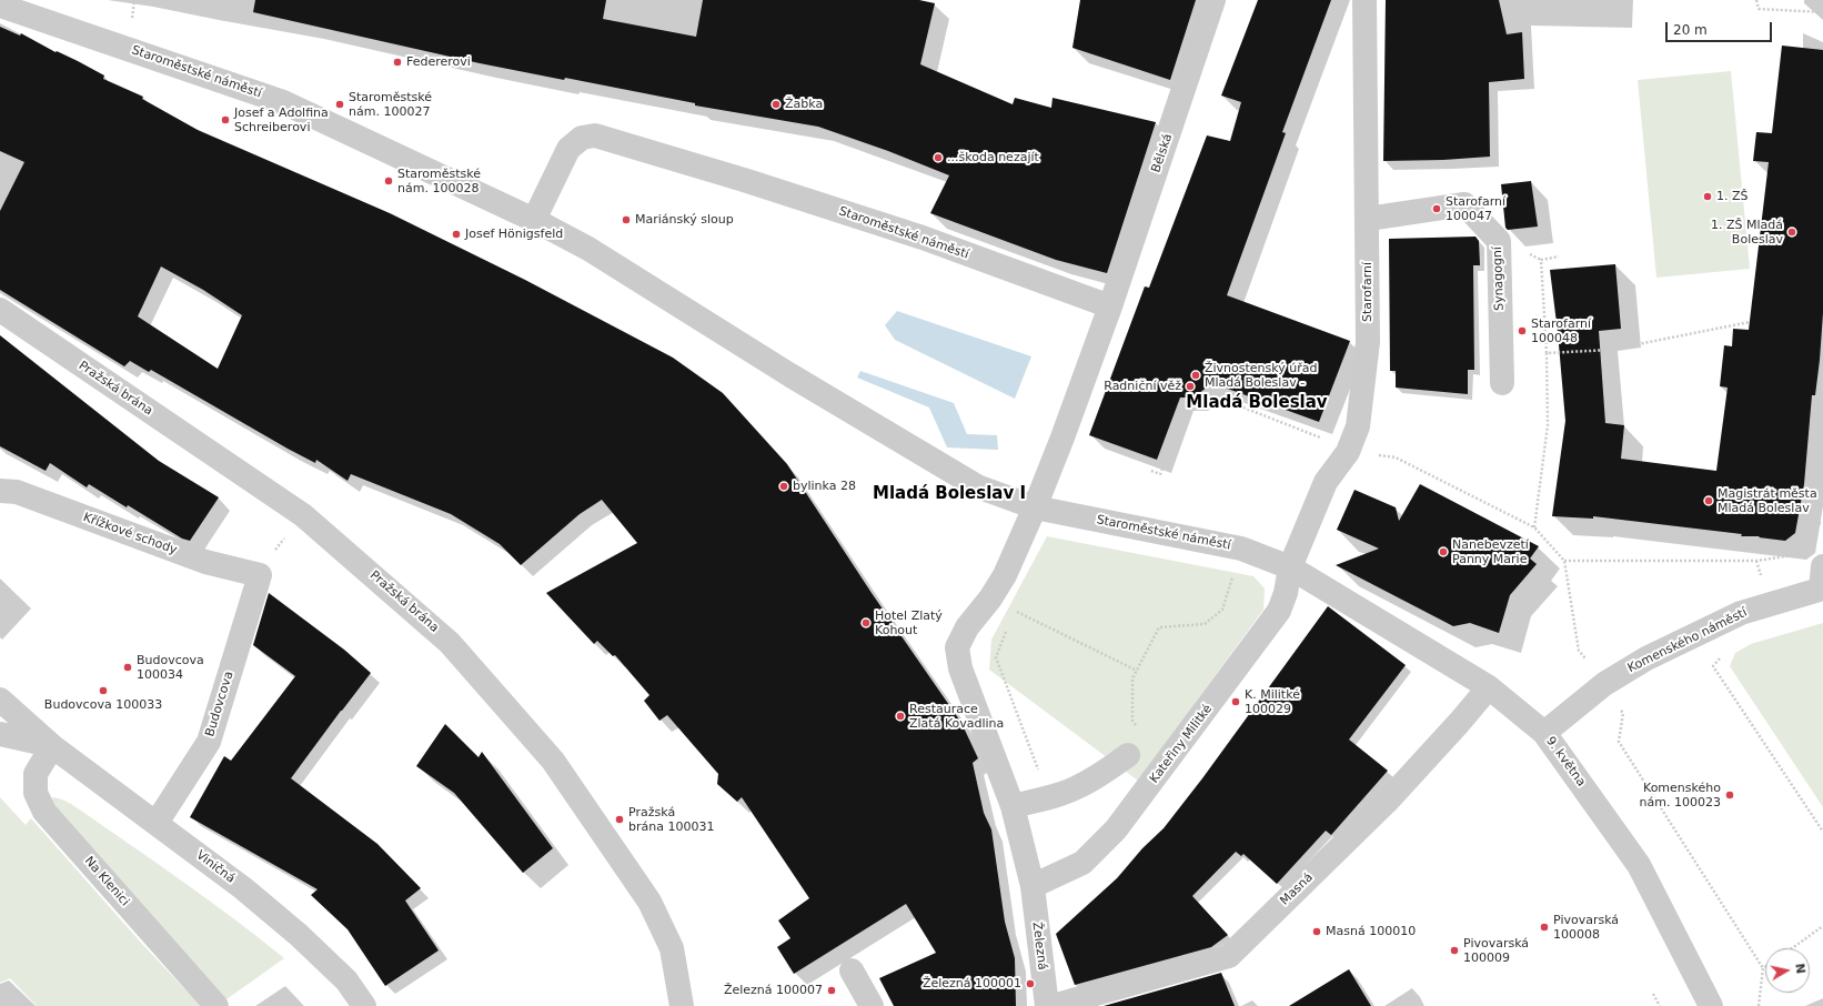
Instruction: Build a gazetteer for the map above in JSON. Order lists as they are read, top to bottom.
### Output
{
  "streets": {
    "street": [
      "Staroměstské náměstí",
      "Bělská",
      "Synagogní",
      "Starofarní",
      "Pražská brána",
      "Křížkové schody",
      "Komenského náměstí",
      "Budovcova",
      "Kateřiny Militké",
      "9. května",
      "Viničná",
      "Na Klenici",
      "Masná",
      "Železná"
    ]
  },
  "crossings": [
    ["Staroměstské náměstí", "Bělská"],
    ["Staroměstské náměstí", "Starofarní"],
    ["Staroměstské náměstí", "Kateřiny Militké"],
    ["Staroměstské náměstí", "9. května"],
    ["Staroměstské náměstí", "Železná"],
    ["Synagogní", "Starofarní"],
    ["Starofarní", "Kateřiny Militké"],
    ["Starofarní", "9. května"],
    ["Křížkové schody", "Budovcova"],
    ["Komenského náměstí", "9. května"],
    ["Budovcova", "Viničná"],
    ["Kateřiny Militké", "9. května"],
    ["Kateřiny Militké", "Železná"],
    ["9. května", "Masná"],
    ["Viničná", "Na Klenici"]
  ],
  "districts": ["Mladá Boleslav", "Mladá Boleslav I"],
  "places": [
    "Federerovi",
    "Staroměstské nám. 100027",
    "Žabka",
    "Josef a Adolfina Schreiberovi",
    "...škoda nezajít",
    "Staroměstské nám. 100028",
    "1. ZŠ",
    "Starofarní 100047",
    "Mariánský sloup",
    "1. ZŠ Mladá Boleslav",
    "Josef Hönigsfeld",
    "Starofarní 100048",
    "Živnostenský úřad Mladá Boleslav -",
    "Radniční věž",
    "bylinka 28",
    "Magistrát města Mladá Boleslav",
    "Nanebevzetí Panny Marie",
    "Hotel Zlatý Kohout",
    "Budovcova 100034",
    "Budovcova 100033",
    "K. Militké 100029",
    "Restaurace Zlatá Kovadlina",
    "Komenského nám. 100023",
    "Pražská brána 100031",
    "Pivovarská 100008",
    "Masná 100010",
    "Pivovarská 100009",
    "Železná 100001",
    "Železná 100007"
  ],
  "scale_bar": "20 m",
  "north": "right"
}
